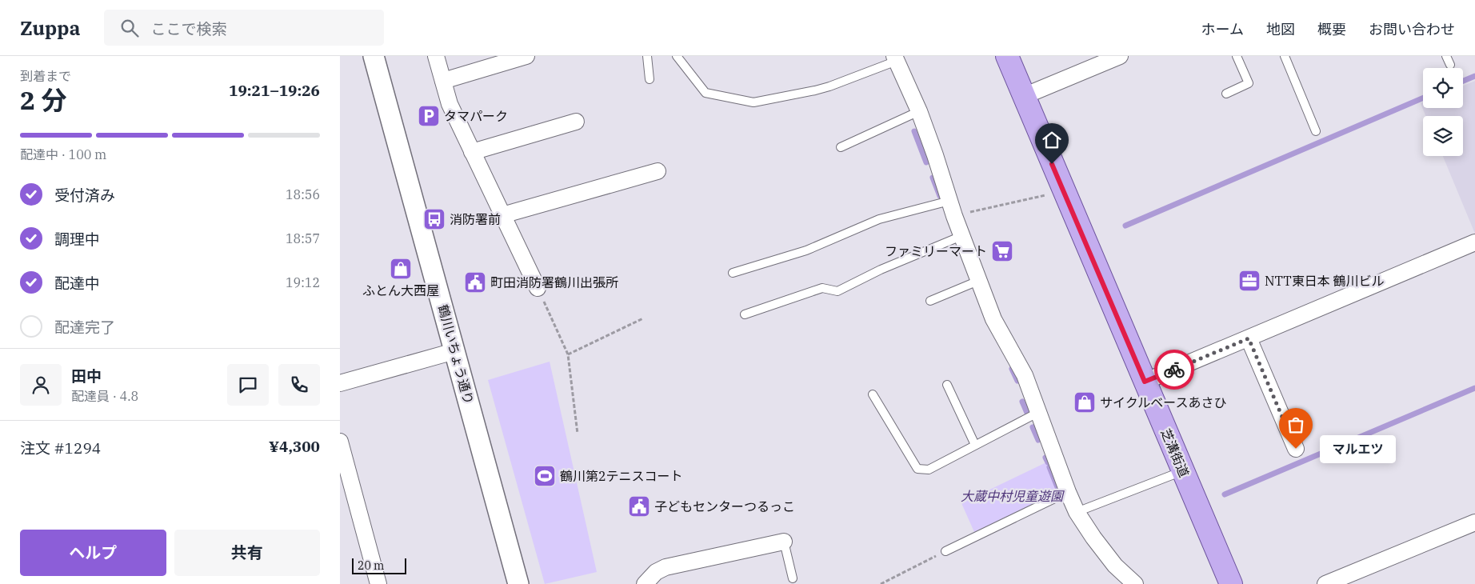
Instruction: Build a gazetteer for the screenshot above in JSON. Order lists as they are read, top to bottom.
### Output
{
  "streets": {
    "main road": ["芝溝街道"],
    "street": ["鶴川いちょう通り"]
  },
  "parks": ["大蔵中村児童遊園"],
  "places": {
    "parking": ["タマパーク"],
    "bus stop": ["消防署前"],
    "supermarket": ["ファミリーマート"],
    "shop": ["ふとん大西屋", "サイクルベースあさひ"],
    "office": ["NTT東日本 鶴川ビル"],
    "public building": ["町田消防署鶴川出張所", "子どもセンターつるっこ"],
    "other": ["マルエツ"],
    "sports": ["鶴川第2テニスコート"]
  },
  "scale_bar": "20 m",
  "page": {
    "header": "Zuppa",
    "search": "ここで検索",
    "nav": [
      "ホーム",
      "地図",
      "概要",
      "お問い合わせ"
    ],
    "heading": ["2 分", "到着まで", "19:21–19:26"],
    "panel": [
      "田中",
      "配達員 · 4.8",
      "注文 #1294",
      "¥4,300"
    ],
    "bar": "配達中 · 100 m",
    "list": [
      ["受付済み", "18:56"],
      ["調理中", "18:57"],
      ["配達中", "19:12"],
      "配達完了"
    ],
    "bubble": "マルエツ",
    "buttons": ["ヘルプ", "共有"],
    "scale": "20 m"
  }
}
